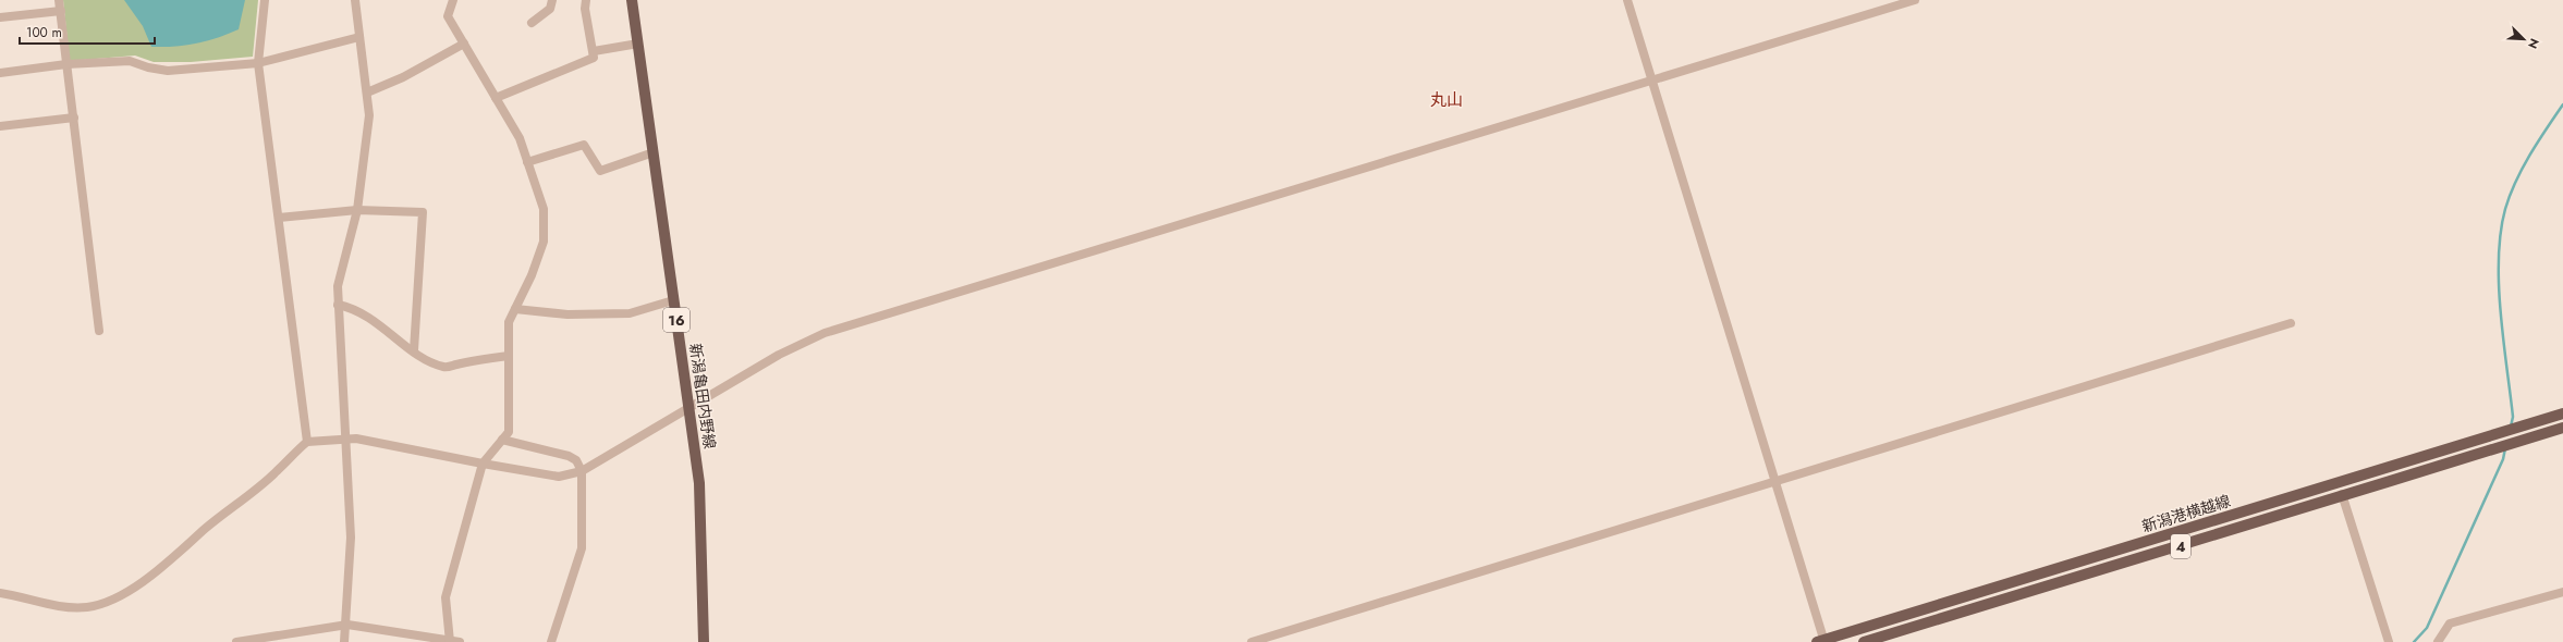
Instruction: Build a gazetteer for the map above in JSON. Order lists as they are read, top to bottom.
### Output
{
  "streets": {
    "main road": [
      "16",
      "新潟亀田内野線",
      "新潟港横越線",
      "4"
    ]
  },
  "districts": ["丸山"],
  "scale_bar": "100 m",
  "north": "bottom right"
}
